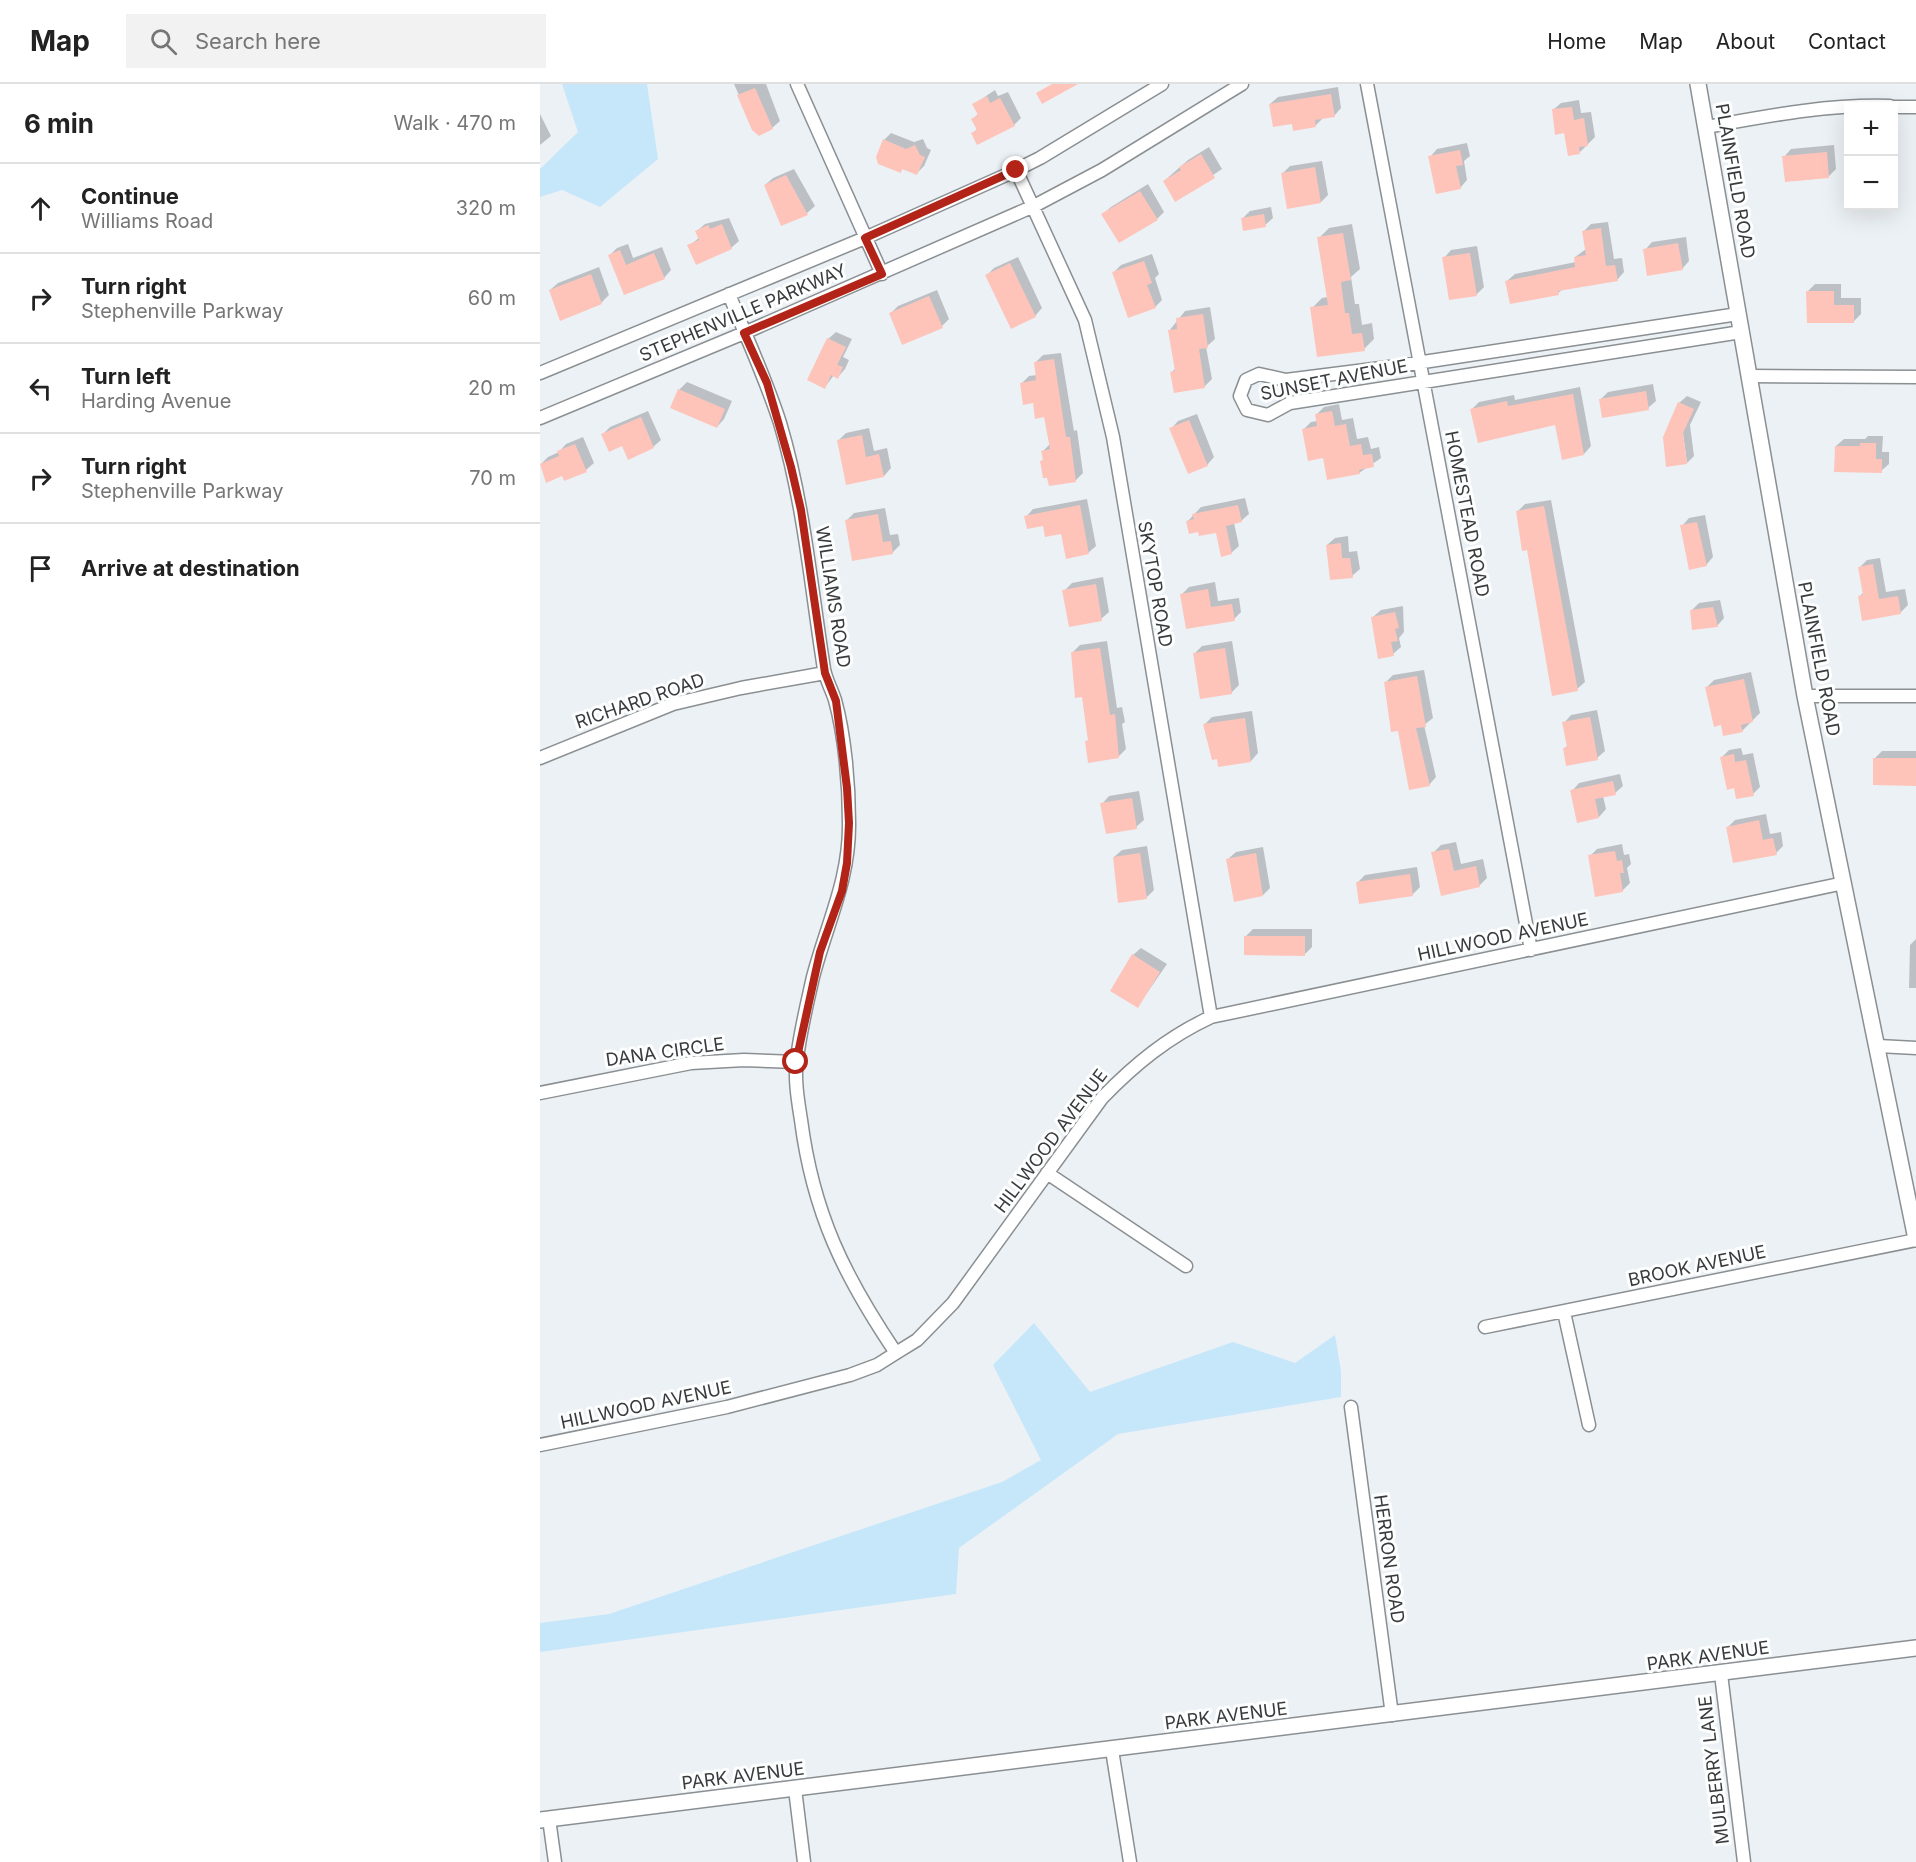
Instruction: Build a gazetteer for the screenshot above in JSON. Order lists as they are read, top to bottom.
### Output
{
  "streets": {
    "street": [
      "PLAINFIELD ROAD",
      "STEPHENVILLE PARKWAY",
      "SUNSET AVENUE",
      "HOMESTEAD ROAD",
      "SKYTOP ROAD",
      "WILLIAMS ROAD",
      "RICHARD ROAD",
      "HILLWOOD AVENUE",
      "DANA CIRCLE",
      "BROOK AVENUE",
      "HERRON ROAD",
      "PARK AVENUE",
      "MULBERRY LANE"
    ]
  },
  "crossings": [
    ["PLAINFIELD ROAD", "SUNSET AVENUE"],
    ["PLAINFIELD ROAD", "HILLWOOD AVENUE"],
    ["PLAINFIELD ROAD", "BROOK AVENUE"],
    ["STEPHENVILLE PARKWAY", "SKYTOP ROAD"],
    ["STEPHENVILLE PARKWAY", "WILLIAMS ROAD"],
    ["SUNSET AVENUE", "HOMESTEAD ROAD"],
    ["HOMESTEAD ROAD", "HILLWOOD AVENUE"],
    ["SKYTOP ROAD", "HILLWOOD AVENUE"],
    ["WILLIAMS ROAD", "RICHARD ROAD"],
    ["WILLIAMS ROAD", "HILLWOOD AVENUE"],
    ["WILLIAMS ROAD", "DANA CIRCLE"],
    ["HERRON ROAD", "PARK AVENUE"],
    ["PARK AVENUE", "MULBERRY LANE"]
  ],
  "page": {
    "header": "Map",
    "search": "Search here",
    "nav": [
      "Home",
      "Map",
      "About",
      "Contact"
    ],
    "heading": ["6 min", "Walk · 470 m"],
    "map_buttons": ["+", "−"],
    "list": [
      ["Continue", "Williams Road", "320 m"],
      ["Turn right", "Stephenville Parkway", "60 m"],
      ["Turn left", "Harding Avenue", "20 m"],
      ["Turn right", "Stephenville Parkway", "70 m"],
      "Arrive at destination"
    ]
  }
}
